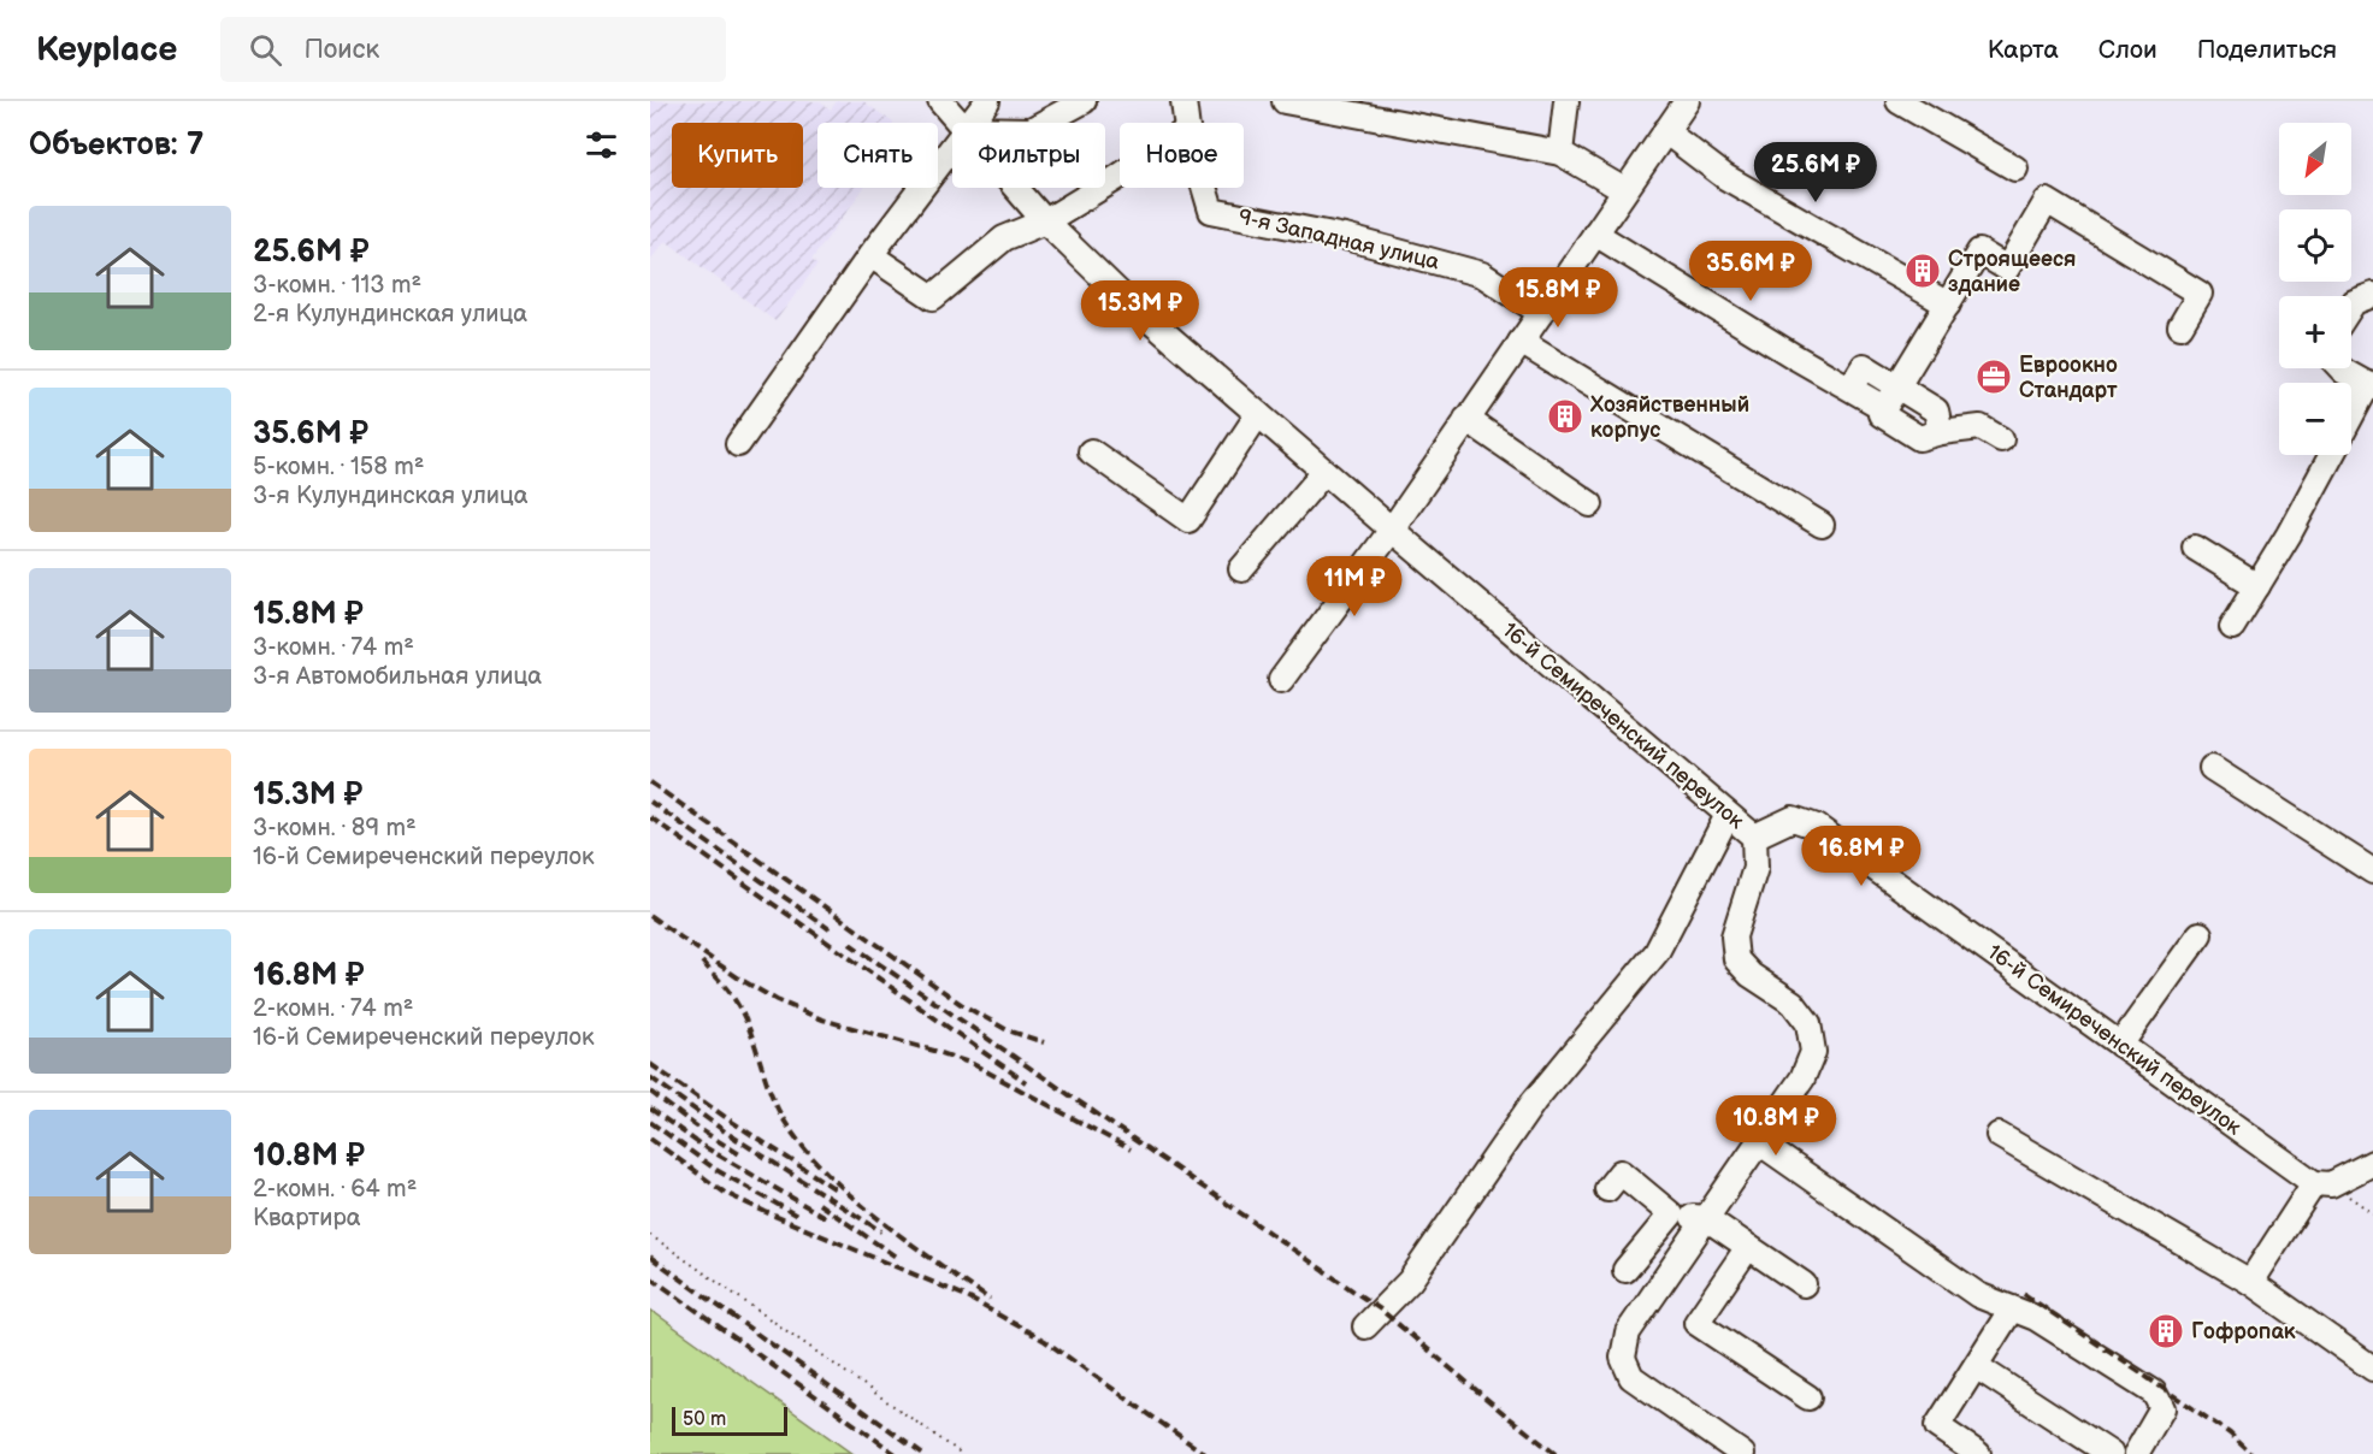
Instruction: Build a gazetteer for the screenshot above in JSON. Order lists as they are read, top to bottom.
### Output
{
  "streets": {
    "street": ["9-я Западная улица", "16-й Семиреченский переулок"]
  },
  "places": {
    "building": ["Строящееся здание", "Хозяйственный корпус", "Гофропак"],
    "office": ["Евроокно Стандарт"]
  },
  "scale_bar": "50 m",
  "north": "bottom left",
  "page": {
    "header": "Keyplace",
    "search": "Поиск",
    "nav": ["Карта", "Слои", "Поделиться"],
    "heading": "Объектов: 7",
    "map_buttons": ["+", "−"],
    "chip": [
      "Купить",
      "Снять",
      "Фильтры",
      "Новое"
    ],
    "price": [
      "25.6M ₽",
      "35.6M ₽",
      "15.8M ₽",
      "15.3M ₽",
      "11M ₽",
      "16.8M ₽",
      "10.8M ₽"
    ],
    "list": [
      {
        "name": "25.6M ₽",
        "note": "3-комн. · 113 m² · 2-я Кулундинская улица"
      },
      {
        "name": "35.6M ₽",
        "note": "5-комн. · 158 m² · 3-я Кулундинская улица"
      },
      {
        "name": "15.8M ₽",
        "note": "3-комн. · 74 m² · 3-я Автомобильная улица"
      },
      {
        "name": "15.3M ₽",
        "note": "3-комн. · 89 m² · 16-й Семиреченский переулок"
      },
      {
        "name": "16.8M ₽",
        "note": "2-комн. · 74 m² · 16-й Семиреченский переулок"
      },
      {
        "name": "10.8M ₽",
        "note": "2-комн. · 64 m² · Квартира"
      }
    ],
    "scale": "50 m"
  }
}
